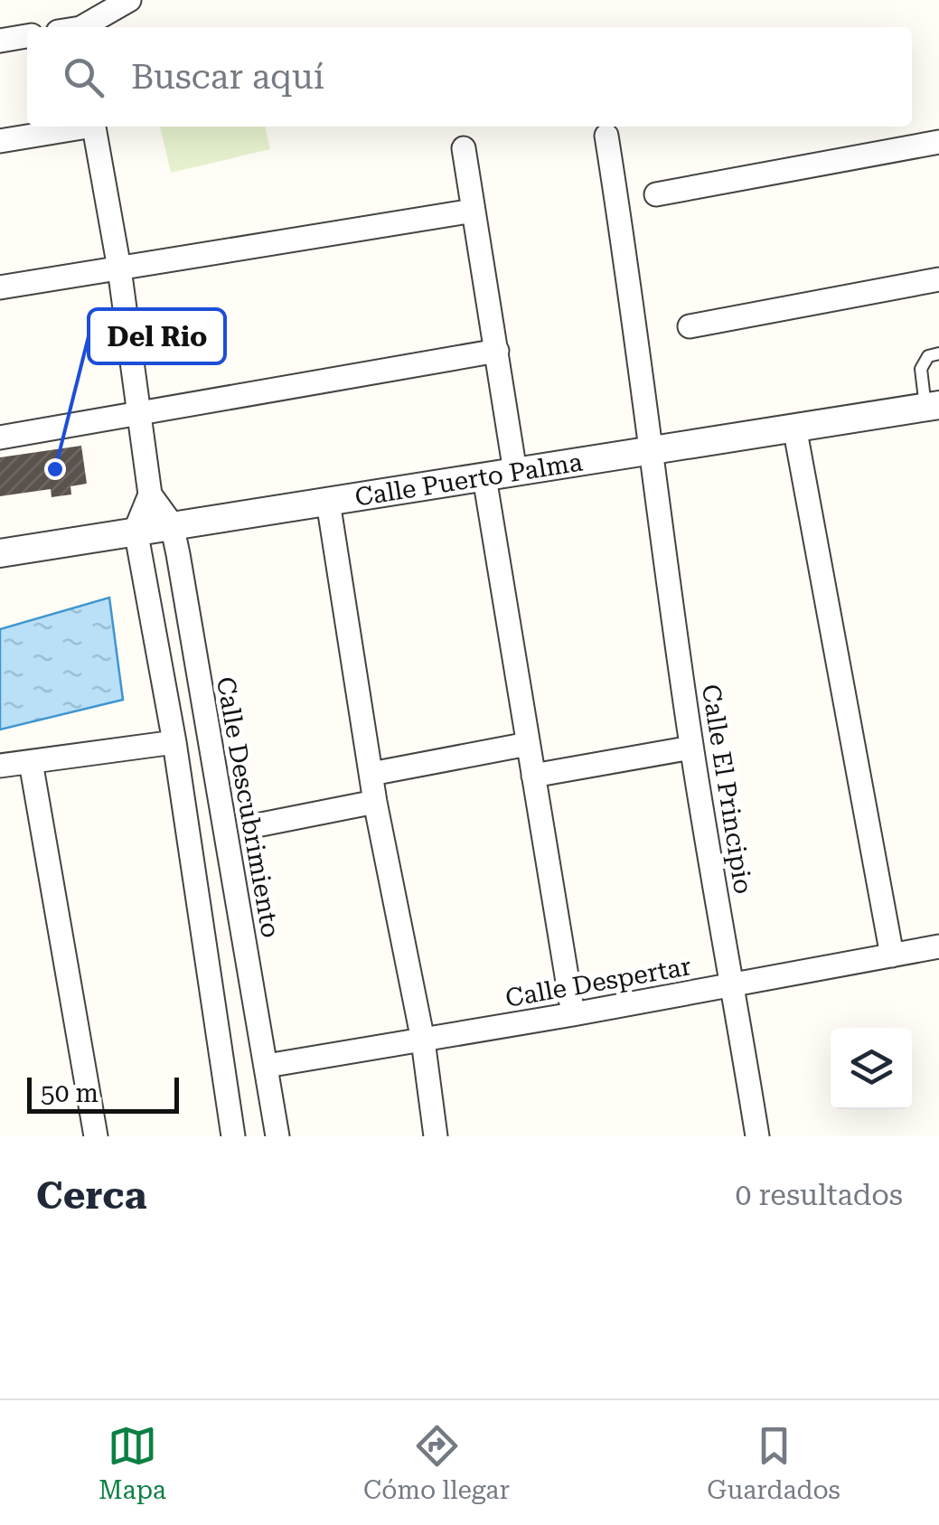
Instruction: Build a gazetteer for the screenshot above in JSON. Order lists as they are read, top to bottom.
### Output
{
  "streets": {
    "street": [
      "Calle Puerto Palma",
      "Calle El Principio",
      "Calle Descubrimiento",
      "Calle Despertar"
    ]
  },
  "crossings": [
    ["Calle Puerto Palma", "Calle El Principio"],
    ["Calle Puerto Palma", "Calle Descubrimiento"],
    ["Calle El Principio", "Calle Despertar"],
    ["Calle Descubrimiento", "Calle Despertar"]
  ],
  "places": ["Del Rio"],
  "scale_bar": "50 m",
  "page": {
    "search": "Buscar aquí",
    "scale": "50 m",
    "heading": ["Cerca", "0 resultados"],
    "nav": ["Mapa", "Cómo llegar", "Guardados"]
  }
}
